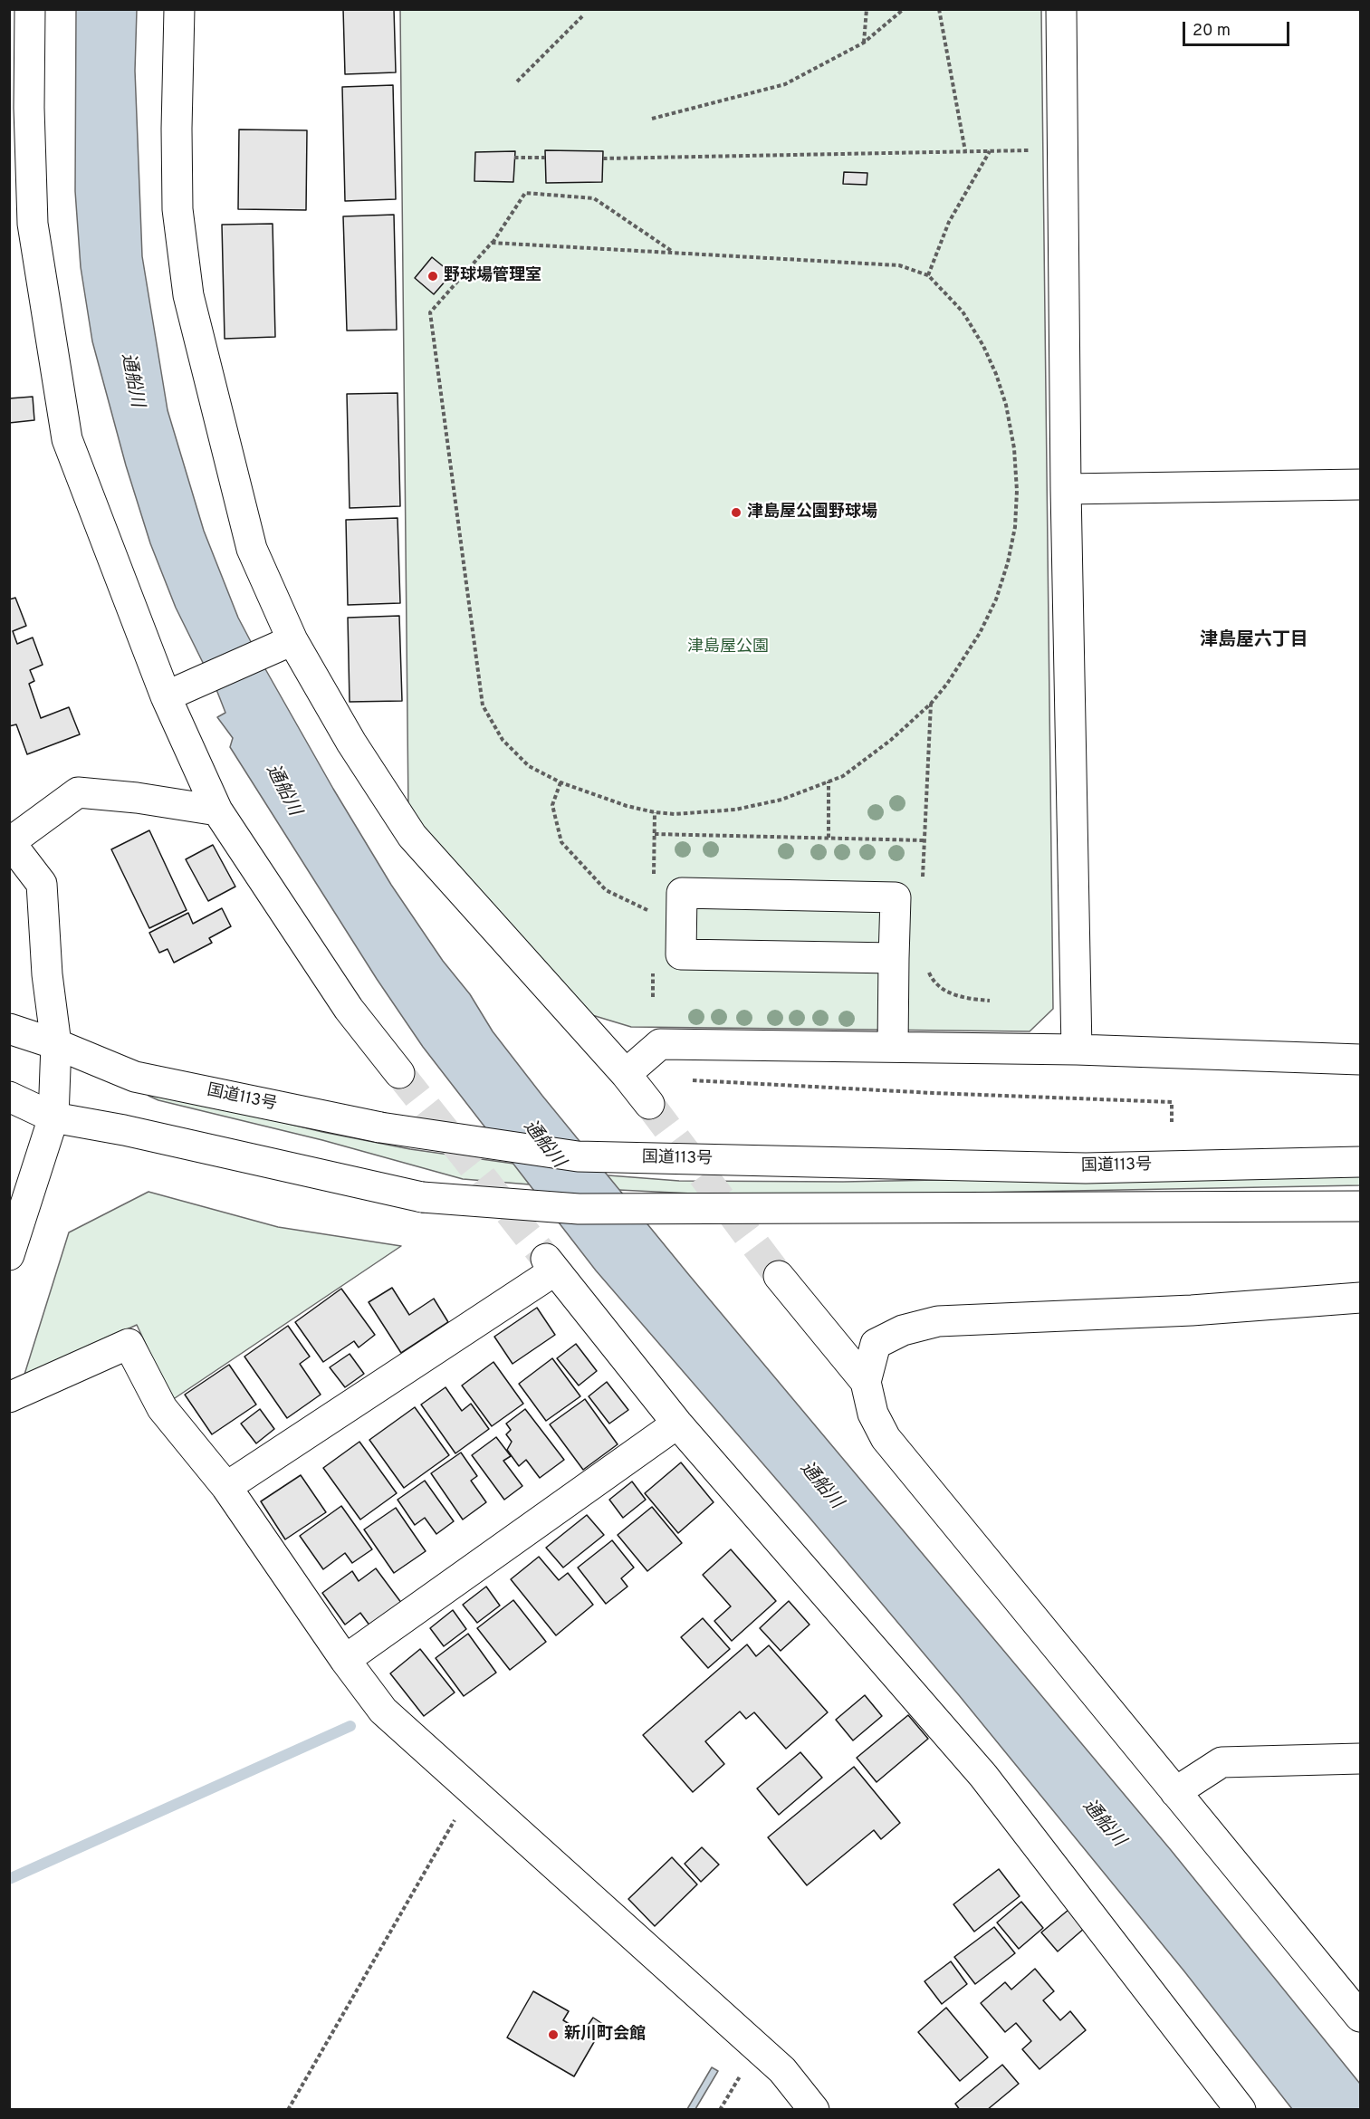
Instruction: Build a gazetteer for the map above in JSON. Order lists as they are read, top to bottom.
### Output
{
  "streets": {
    "main road": ["国道113号"]
  },
  "districts": ["津島屋六丁目"],
  "water": ["通船川"],
  "parks": ["津島屋公園"],
  "places": ["野球場管理室", "津島屋公園野球場", "新川町会館"],
  "scale_bar": "20 m"
}
